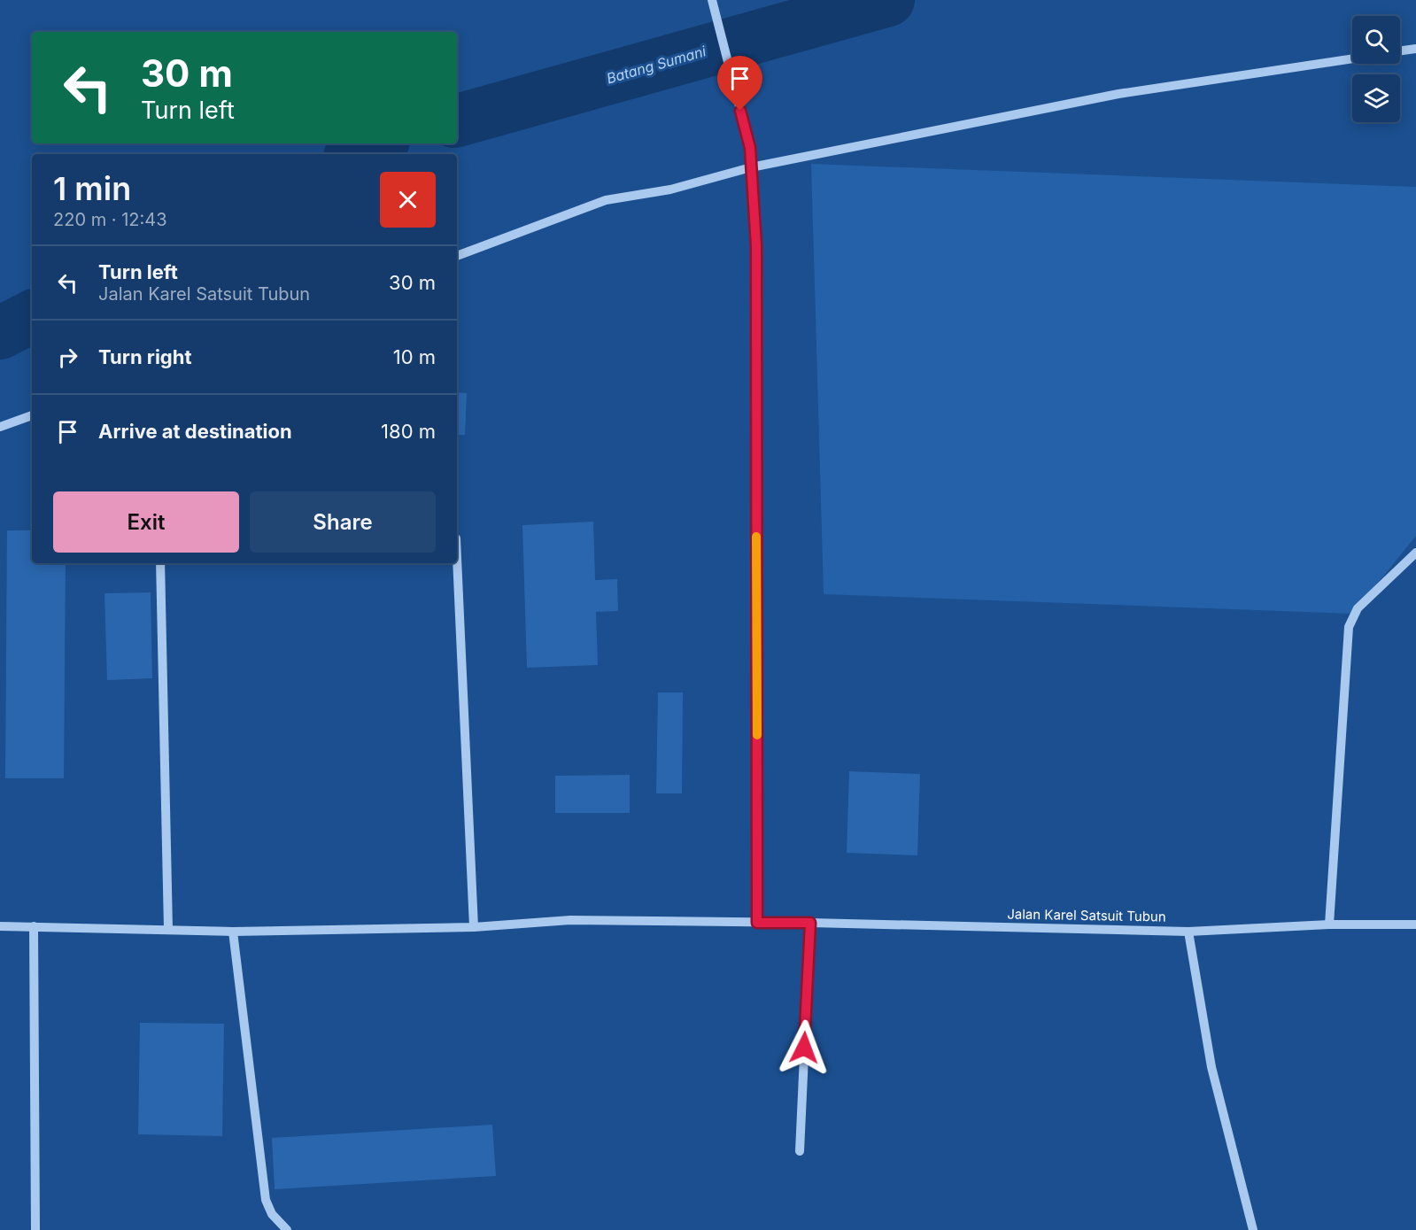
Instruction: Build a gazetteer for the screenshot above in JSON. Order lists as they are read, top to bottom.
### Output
{
  "streets": {
    "street": ["Jalan Karel Satsuit Tubun"]
  },
  "water": ["Batang Sumani"],
  "page": {
    "turn": ["30 m", "Turn left"],
    "heading": ["1 min", "220 m · 12:43"],
    "list": [
      {
        "name": "Turn left",
        "note": "Jalan Karel Satsuit Tubun",
        "value": "30 m"
      },
      {
        "name": "Turn right",
        "value": "10 m"
      },
      {
        "name": "Arrive at destination",
        "value": "180 m"
      }
    ],
    "buttons": ["Exit", "Share"]
  }
}
